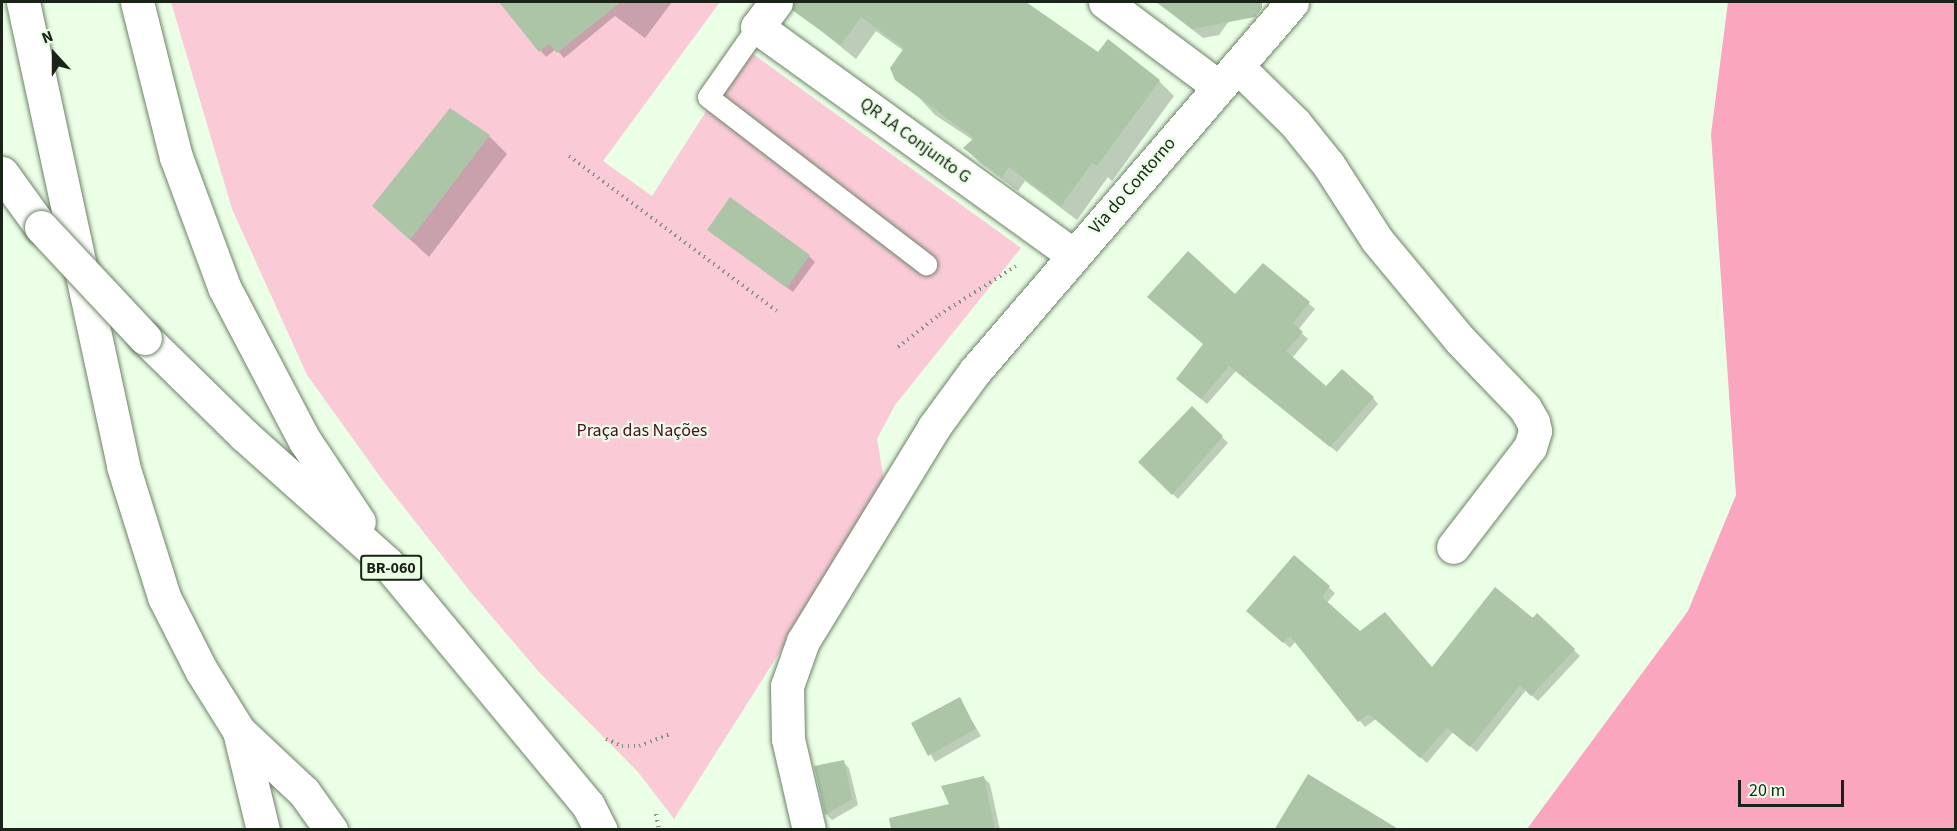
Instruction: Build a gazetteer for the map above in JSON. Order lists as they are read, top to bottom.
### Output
{
  "streets": {
    "main road": ["QR 1A Conjunto G", "Via do Contorno", "BR-060"]
  },
  "crossings": [
    ["QR 1A Conjunto G", "Via do Contorno"]
  ],
  "parks": ["Praça das Nações"],
  "scale_bar": "20 m",
  "north": "top"
}
